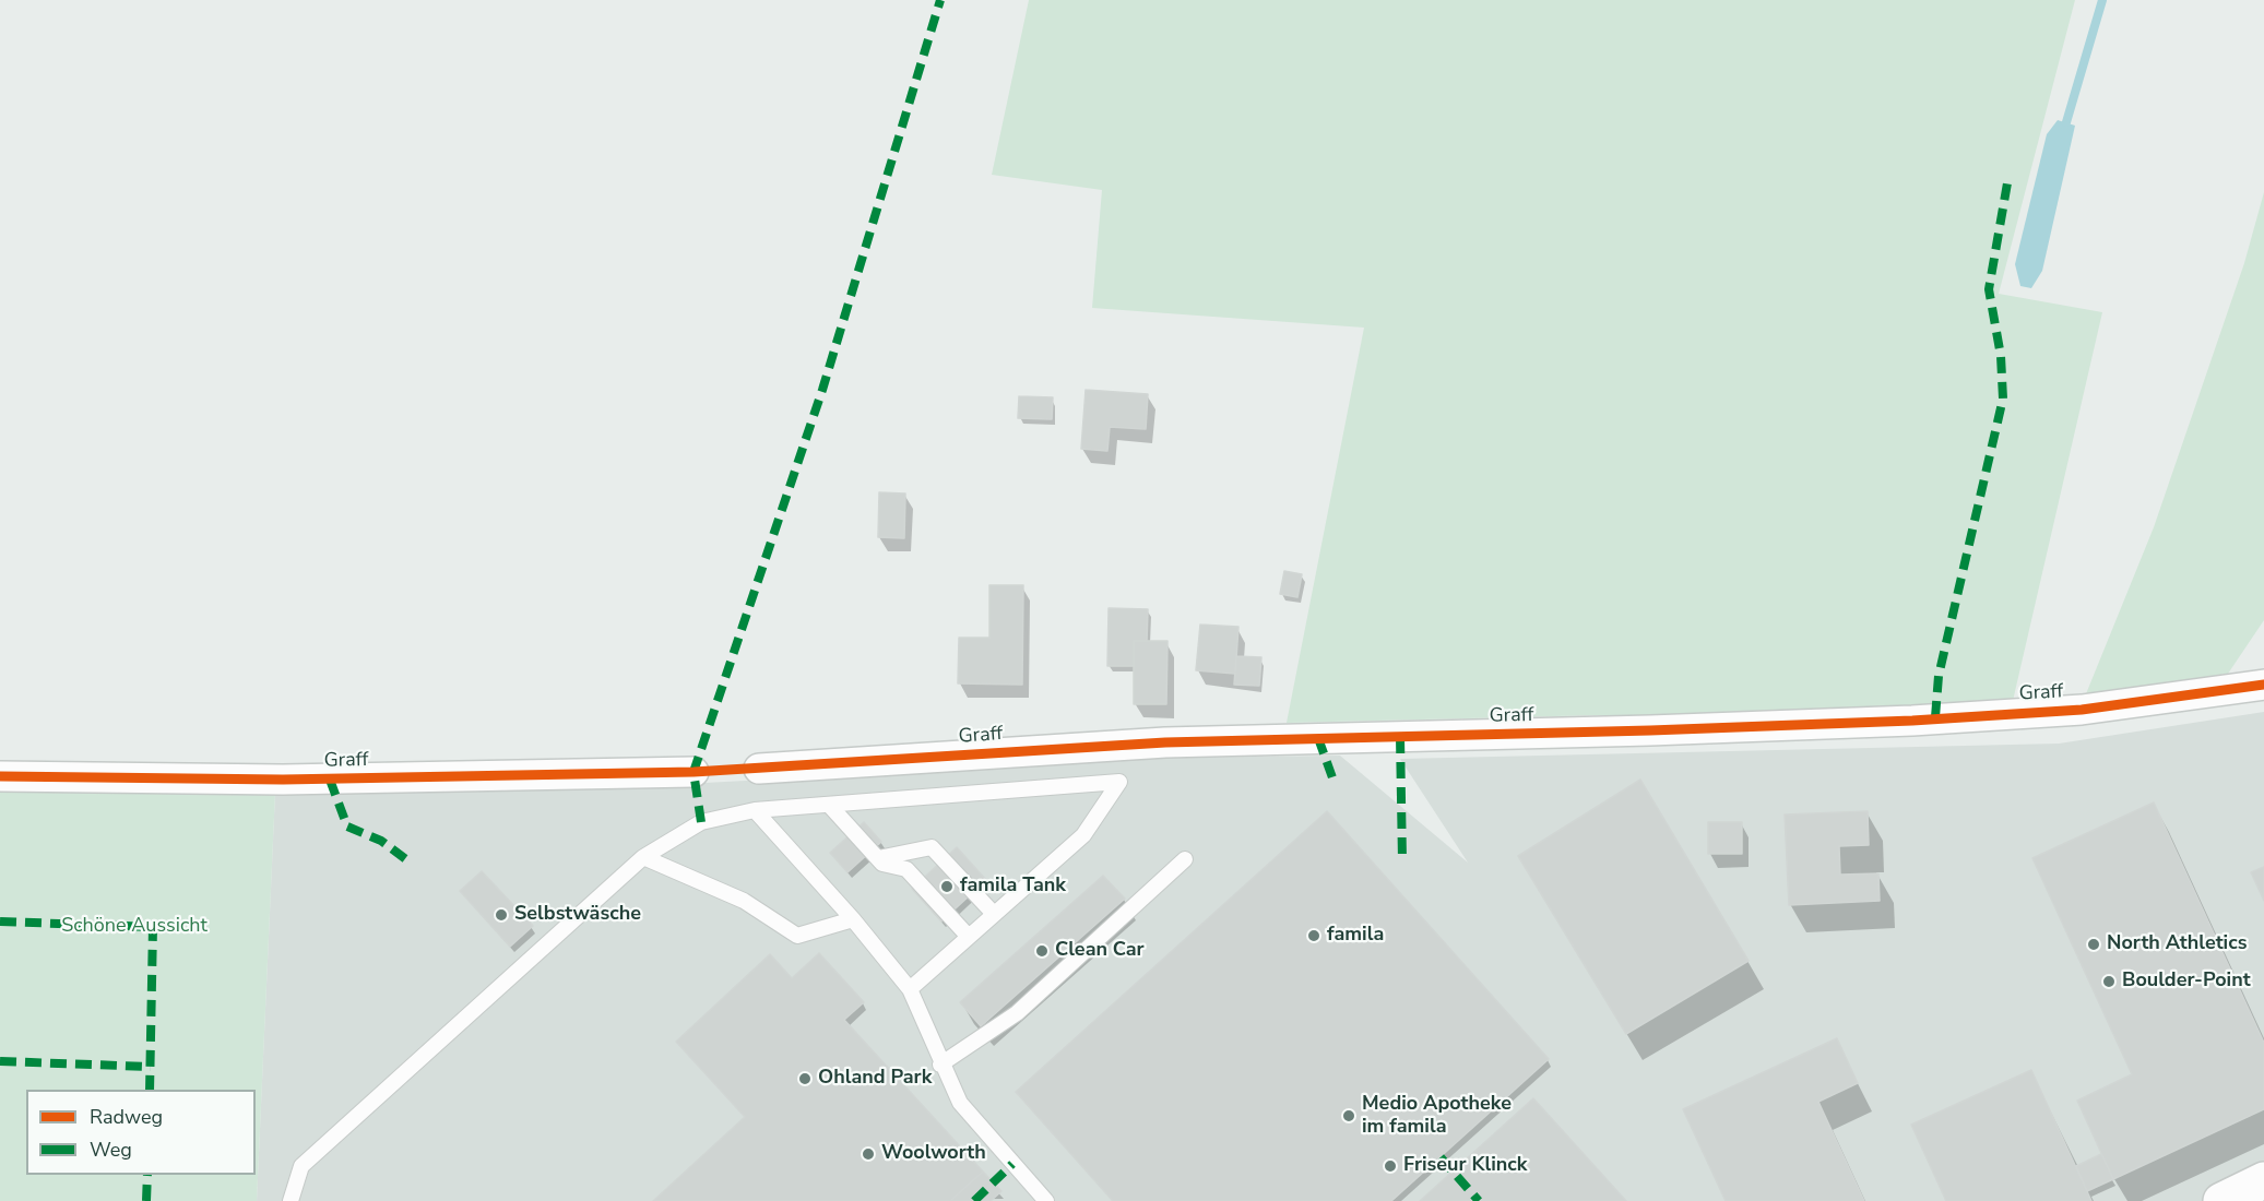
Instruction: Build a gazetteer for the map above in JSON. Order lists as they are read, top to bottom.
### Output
{
  "streets": {
    "street": ["Graff"]
  },
  "parks": ["Schöne Aussicht"],
  "places": [
    "famila Tank",
    "Selbstwäsche",
    "famila",
    "North Athletics",
    "Clean Car",
    "Boulder-Point",
    "Ohland Park",
    "Medio Apotheke im famila",
    "Woolworth",
    "Friseur Klinck"
  ],
  "legend": ["Radweg", "Weg"]
}
